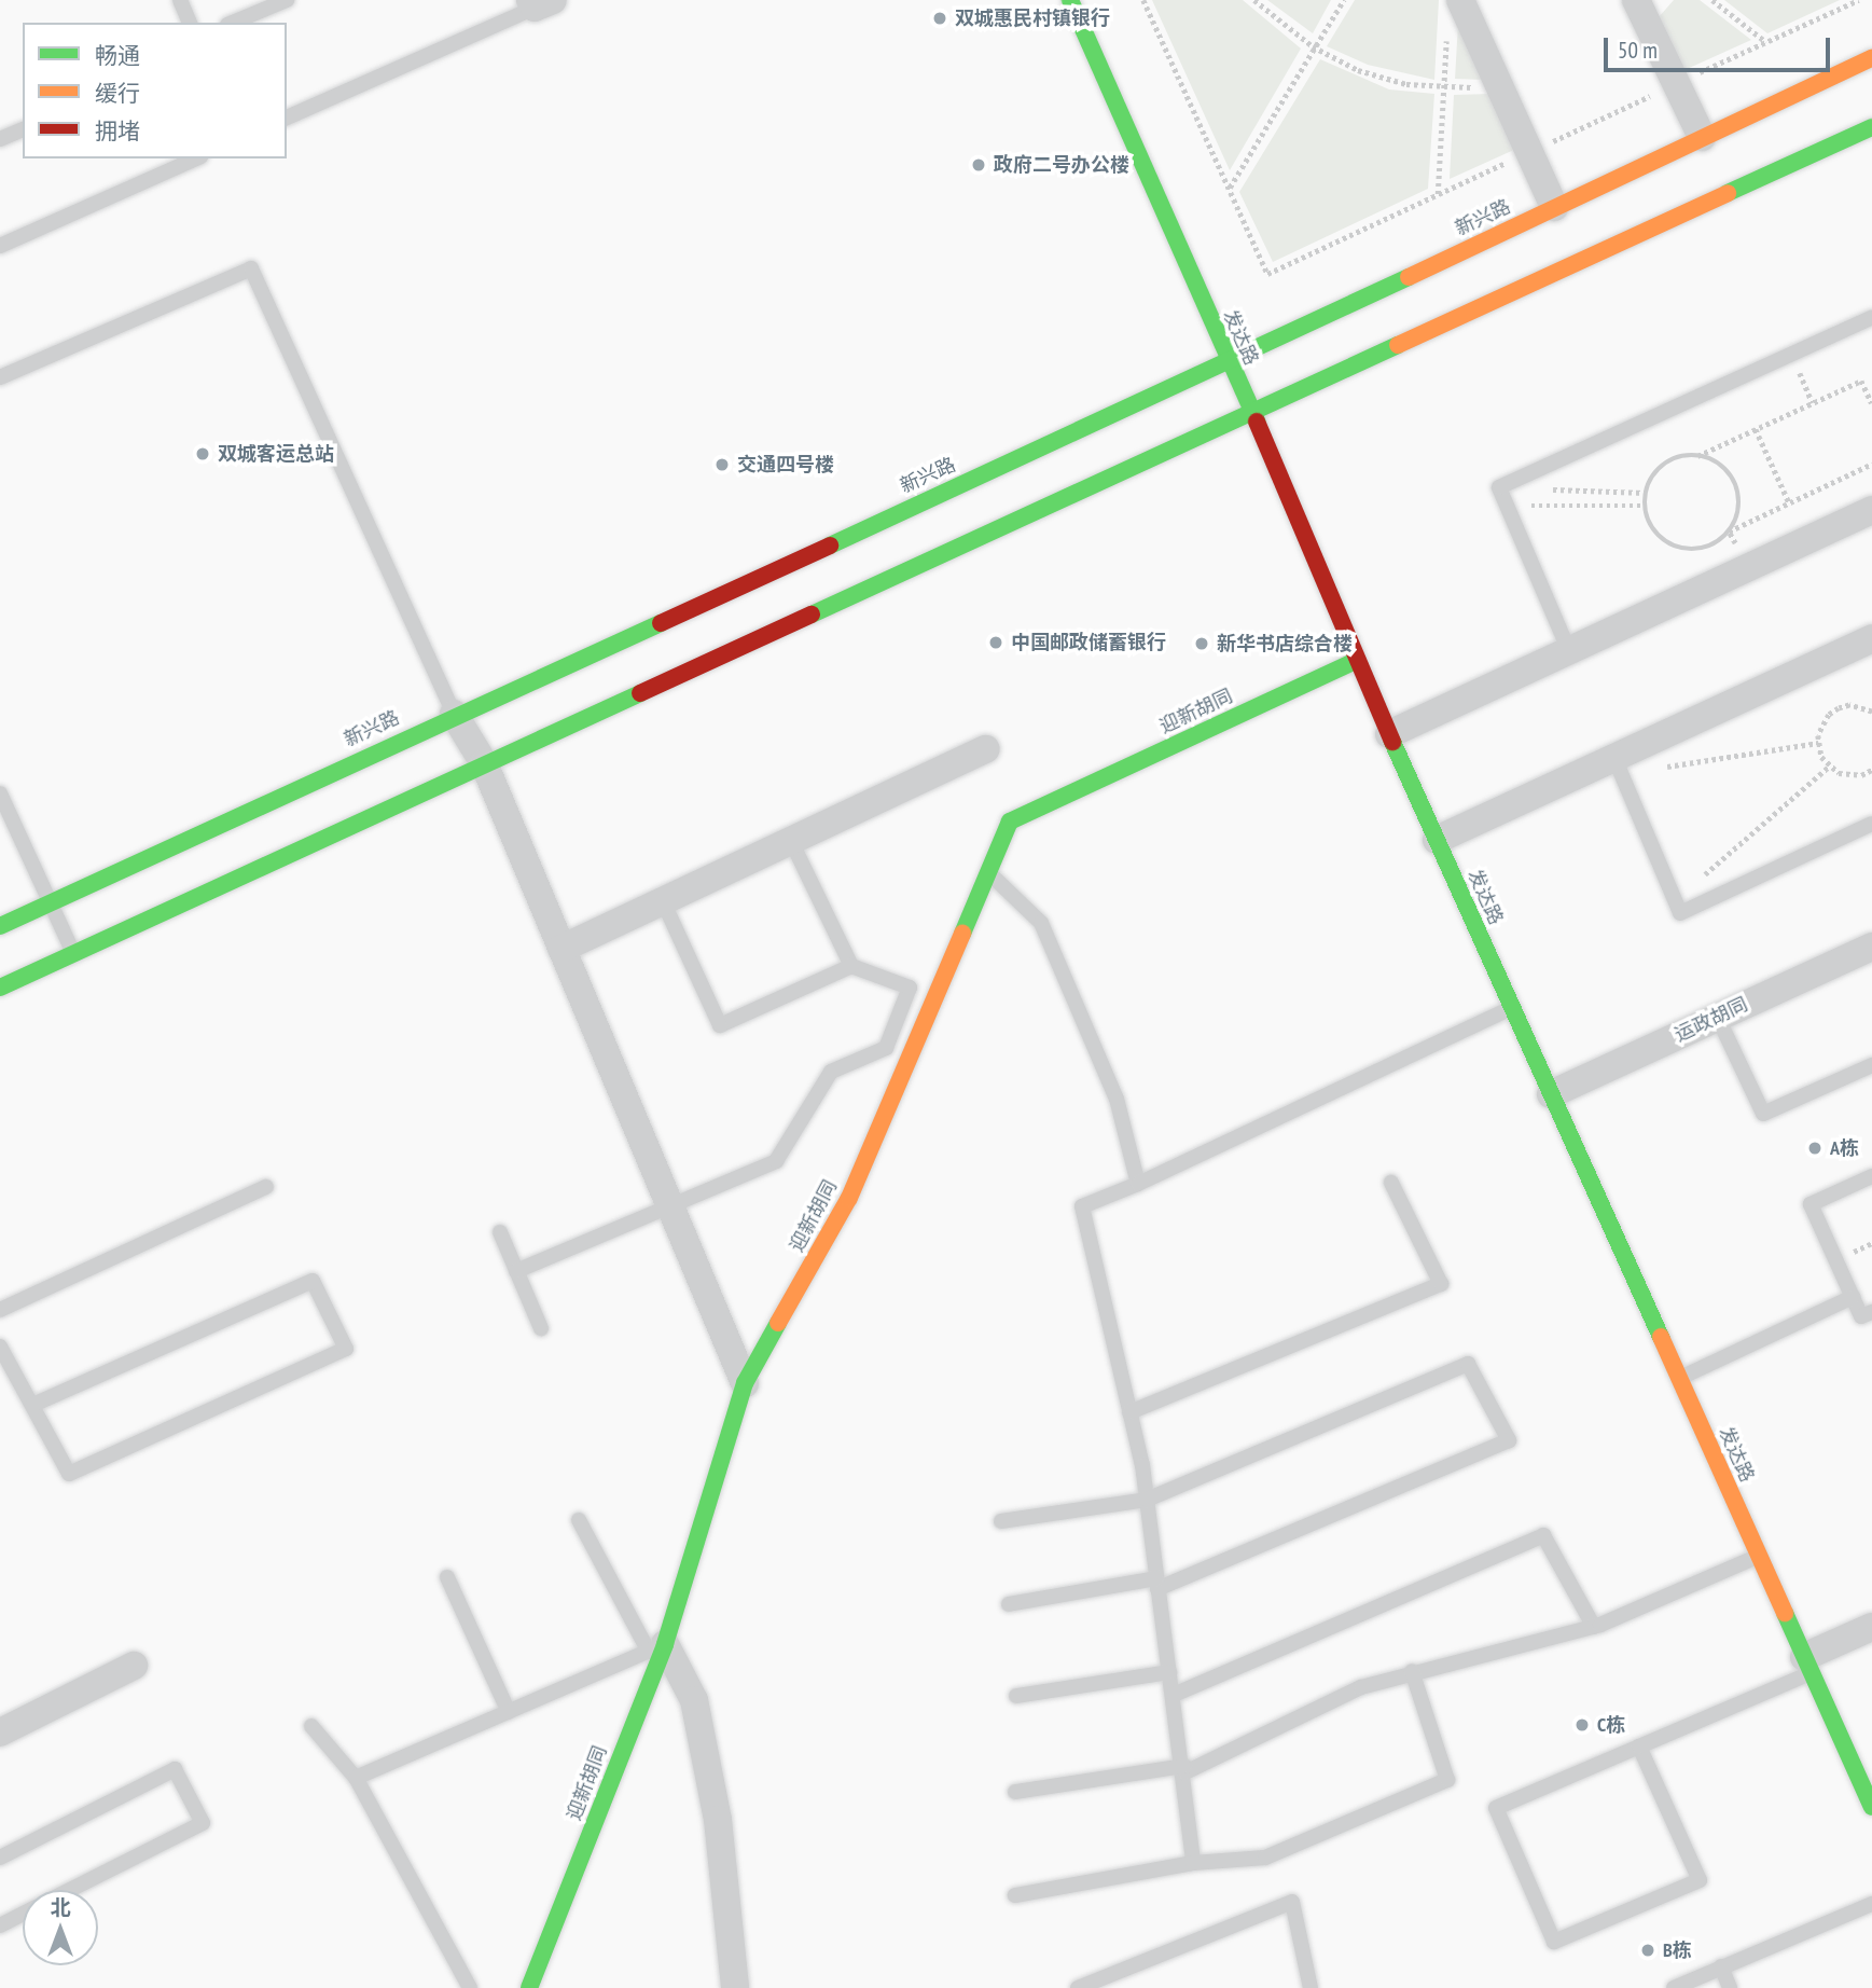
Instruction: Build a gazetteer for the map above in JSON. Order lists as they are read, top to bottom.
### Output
{
  "streets": {
    "main road": ["新兴路", "发达路", "迎新胡同"],
    "street": ["运政胡同"]
  },
  "crossings": [
    ["新兴路", "发达路"],
    ["发达路", "迎新胡同"],
    ["发达路", "运政胡同"]
  ],
  "places": [
    "双城惠民村镇银行",
    "政府二号办公楼",
    "双城客运总站",
    "交通四号楼",
    "中国邮政储蓄银行",
    "新华书店综合楼",
    "A栋",
    "C栋",
    "B栋"
  ],
  "legend": ["畅通", "缓行", "拥堵"],
  "scale_bar": "50 m",
  "north": "top"
}
